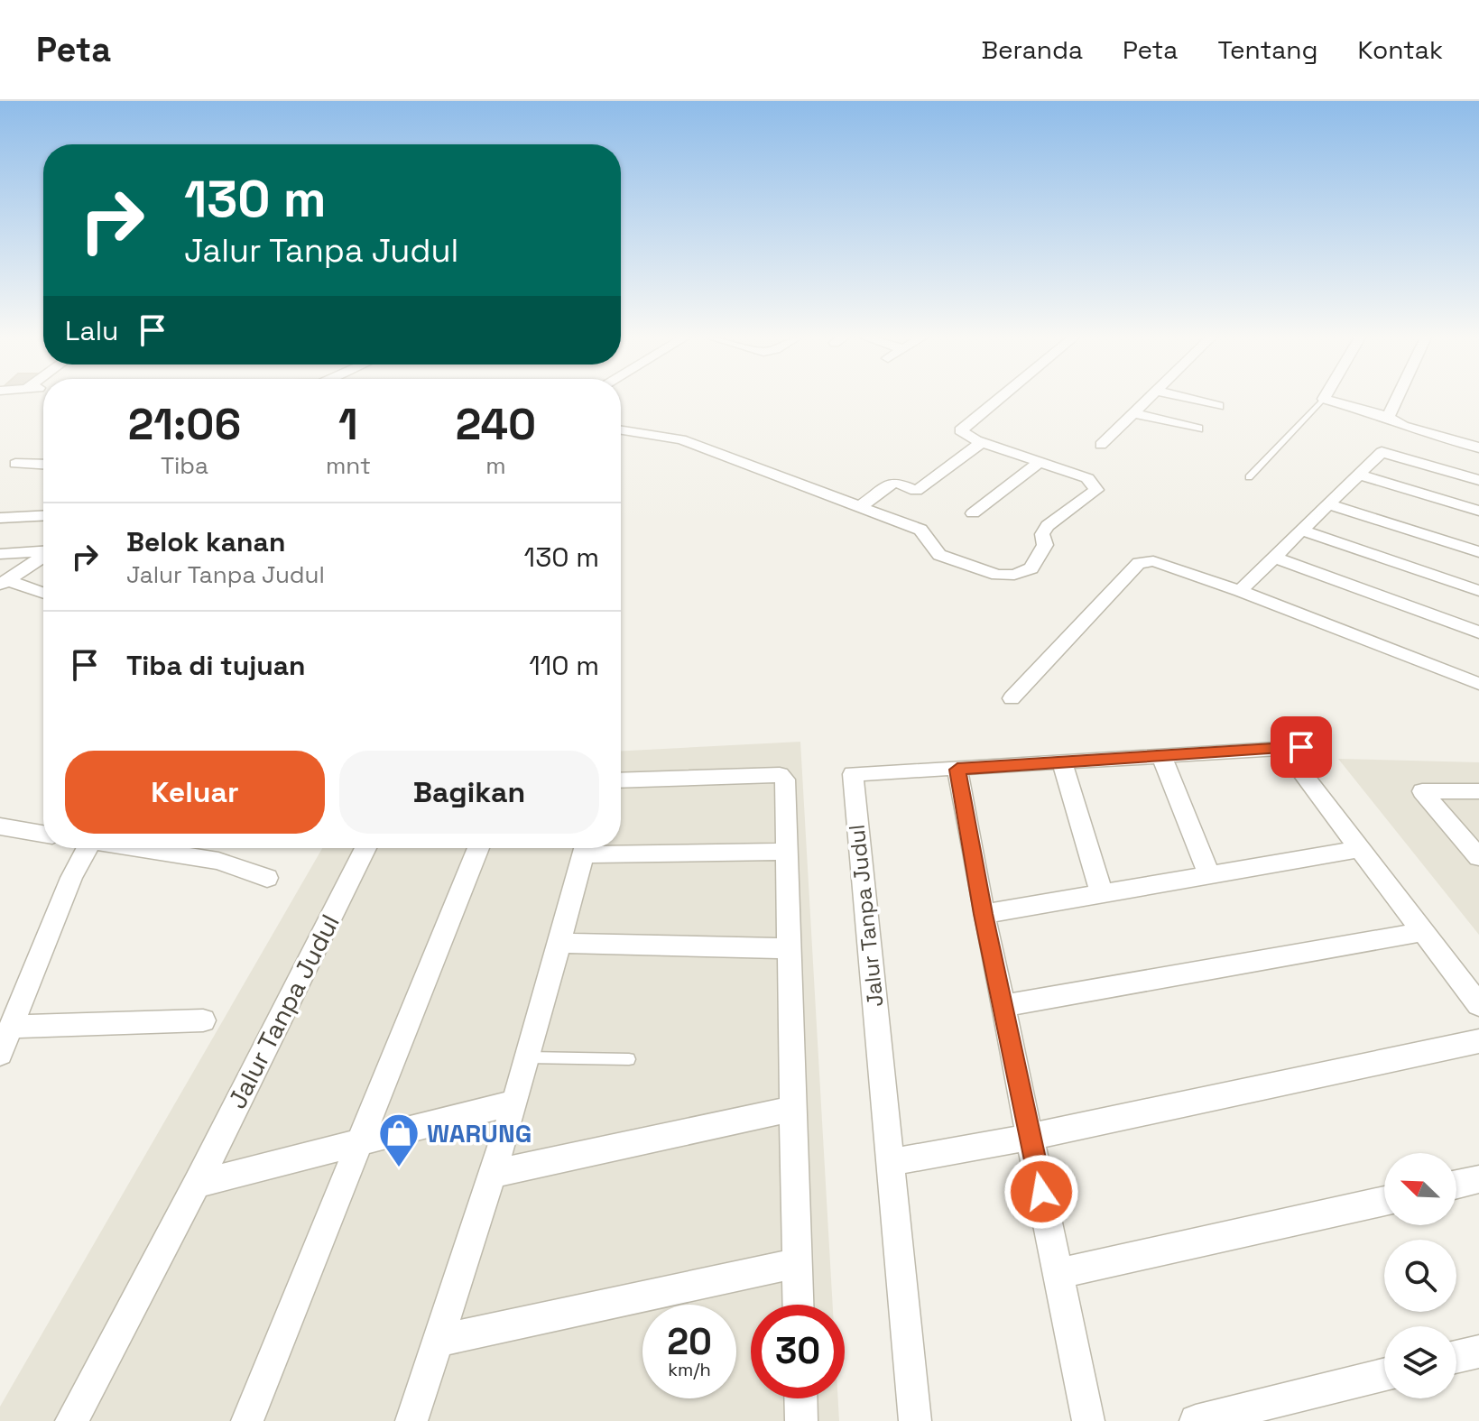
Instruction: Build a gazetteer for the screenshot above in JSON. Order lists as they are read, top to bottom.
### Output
{
  "streets": {
    "street": ["Jalur Tanpa Judul"]
  },
  "places": {
    "shop": ["WARUNG"]
  },
  "north": "top left",
  "page": {
    "header": "Peta",
    "nav": [
      "Beranda",
      "Peta",
      "Tentang",
      "Kontak"
    ],
    "turn": ["130 m", "Jalur Tanpa Judul"],
    "then": "Lalu",
    "eta": [
      "21:06",
      "Tiba",
      "1",
      "mnt",
      "240",
      "m"
    ],
    "list": [
      {
        "name": "Belok kanan",
        "note": "Jalur Tanpa Judul",
        "value": "130 m"
      },
      {
        "name": "Tiba di tujuan",
        "value": "110 m"
      }
    ],
    "buttons": ["Keluar", "Bagikan"],
    "speed": "20 km/h",
    "limit": "30"
  }
}
